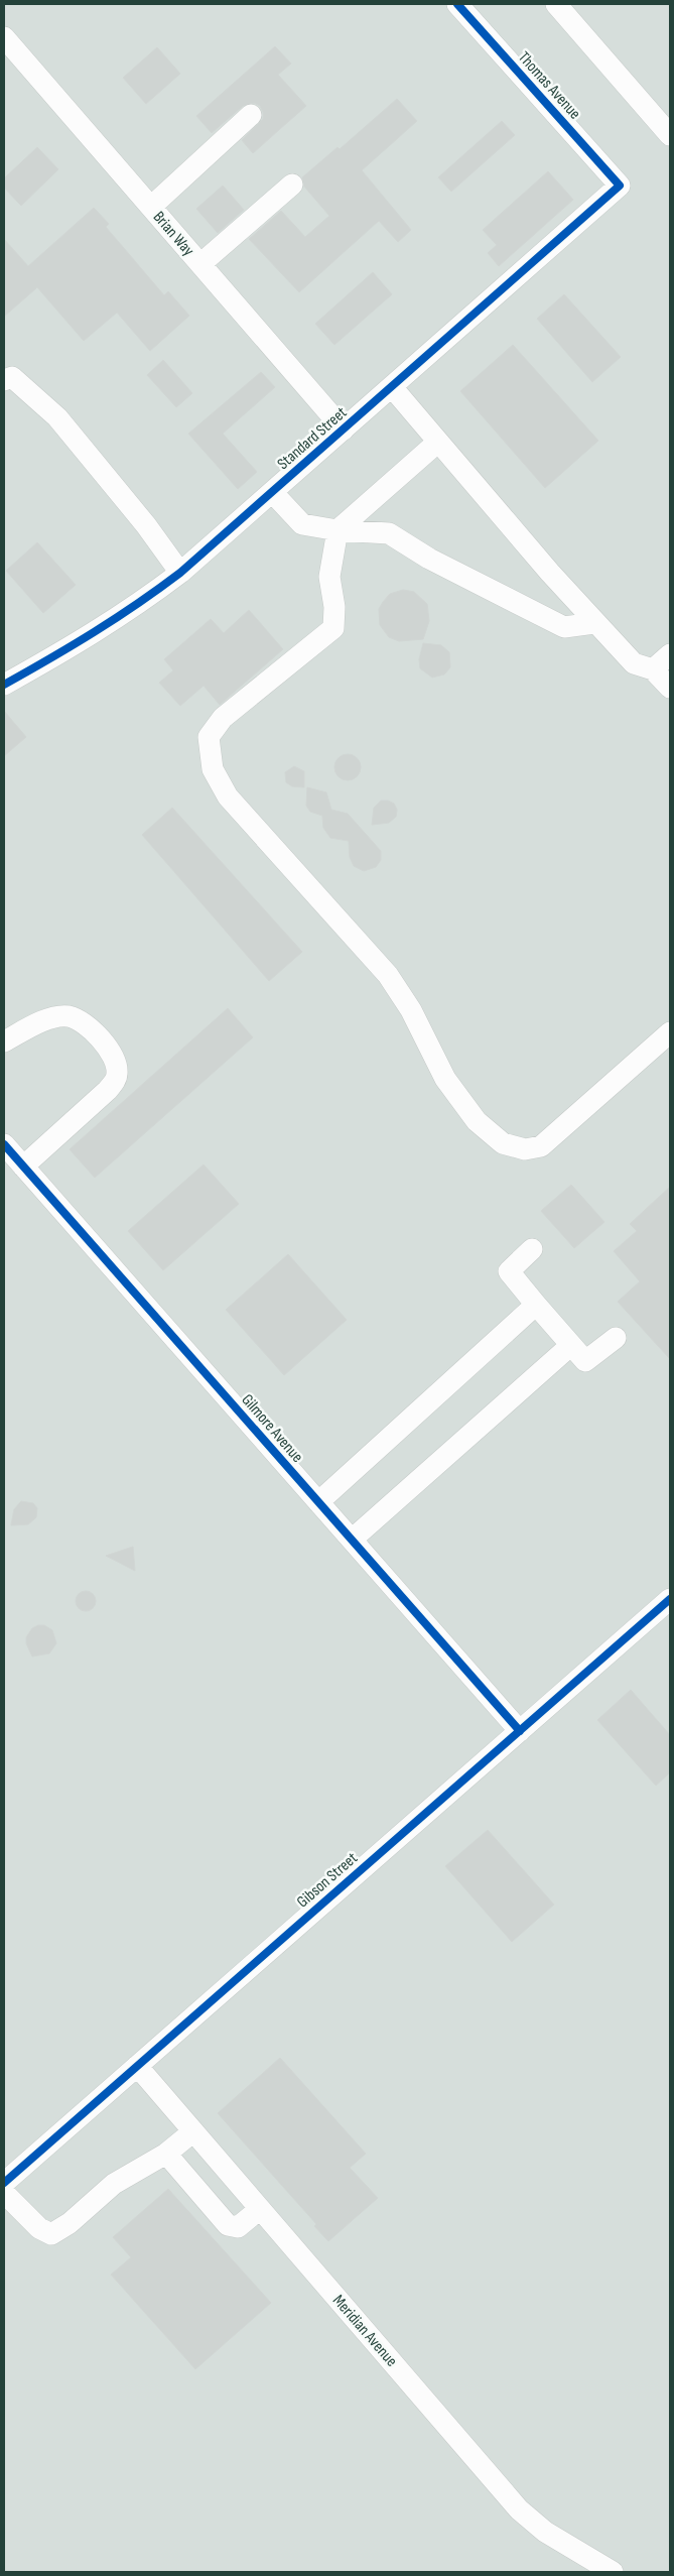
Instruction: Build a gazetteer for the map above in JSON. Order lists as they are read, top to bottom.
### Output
{
  "streets": {
    "street": [
      "Thomas Avenue",
      "Brian Way",
      "Standard Street",
      "Gilmore Avenue",
      "Gibson Street",
      "Meridian Avenue"
    ]
  },
  "crossings": [
    ["Thomas Avenue", "Standard Street"],
    ["Brian Way", "Standard Street"],
    ["Gilmore Avenue", "Gibson Street"],
    ["Gibson Street", "Meridian Avenue"]
  ]
}
